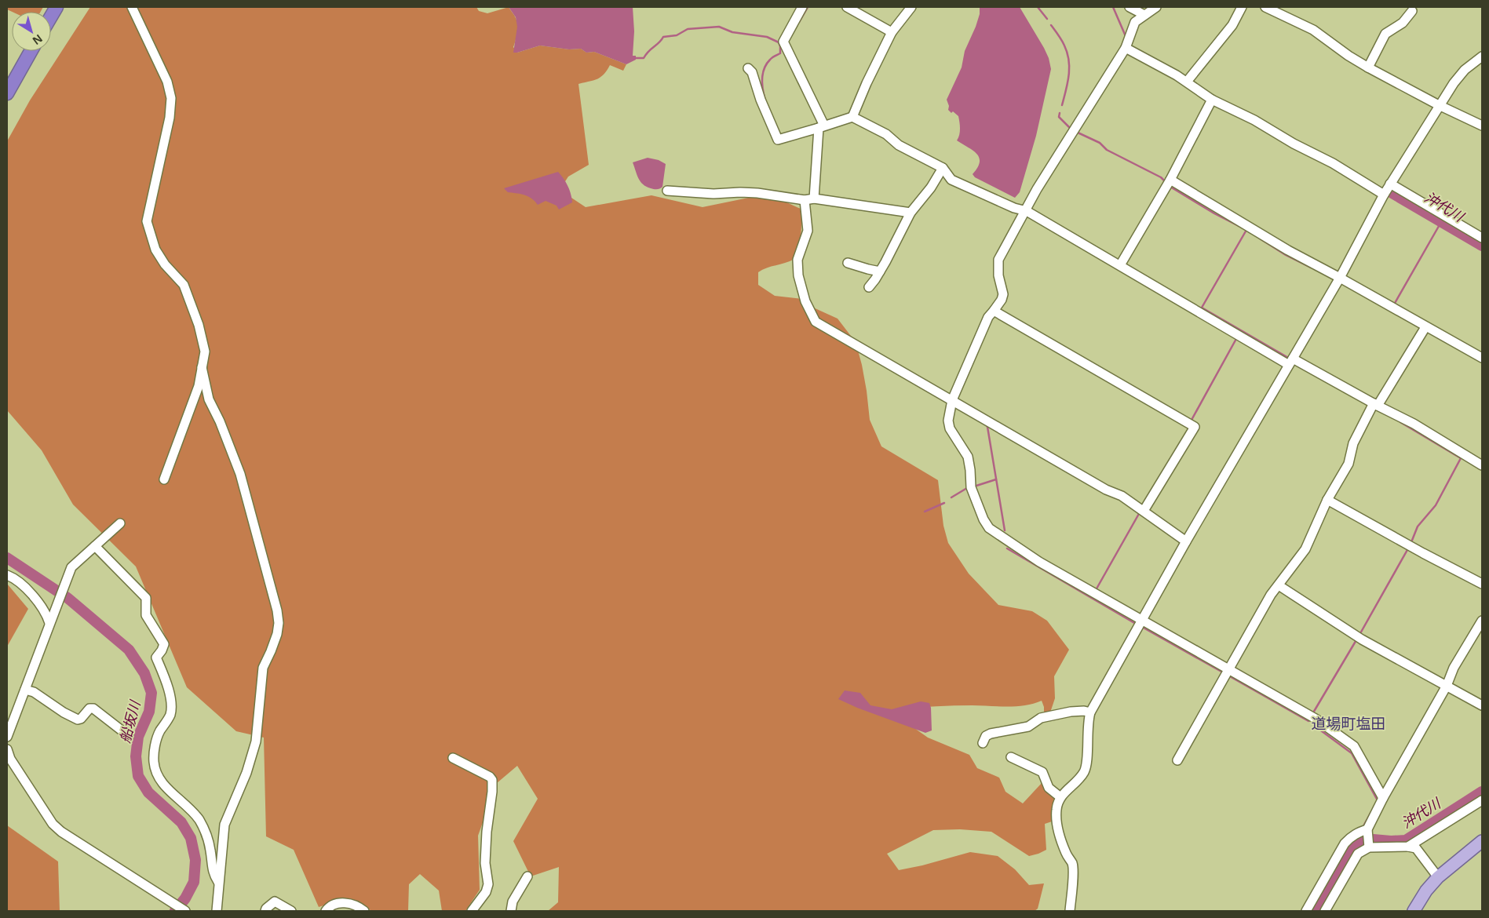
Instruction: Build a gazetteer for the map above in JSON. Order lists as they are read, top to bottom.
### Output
{
  "districts": ["道場町塩田"],
  "water": ["沖代川", "船坂川"],
  "north": "bottom right"
}
